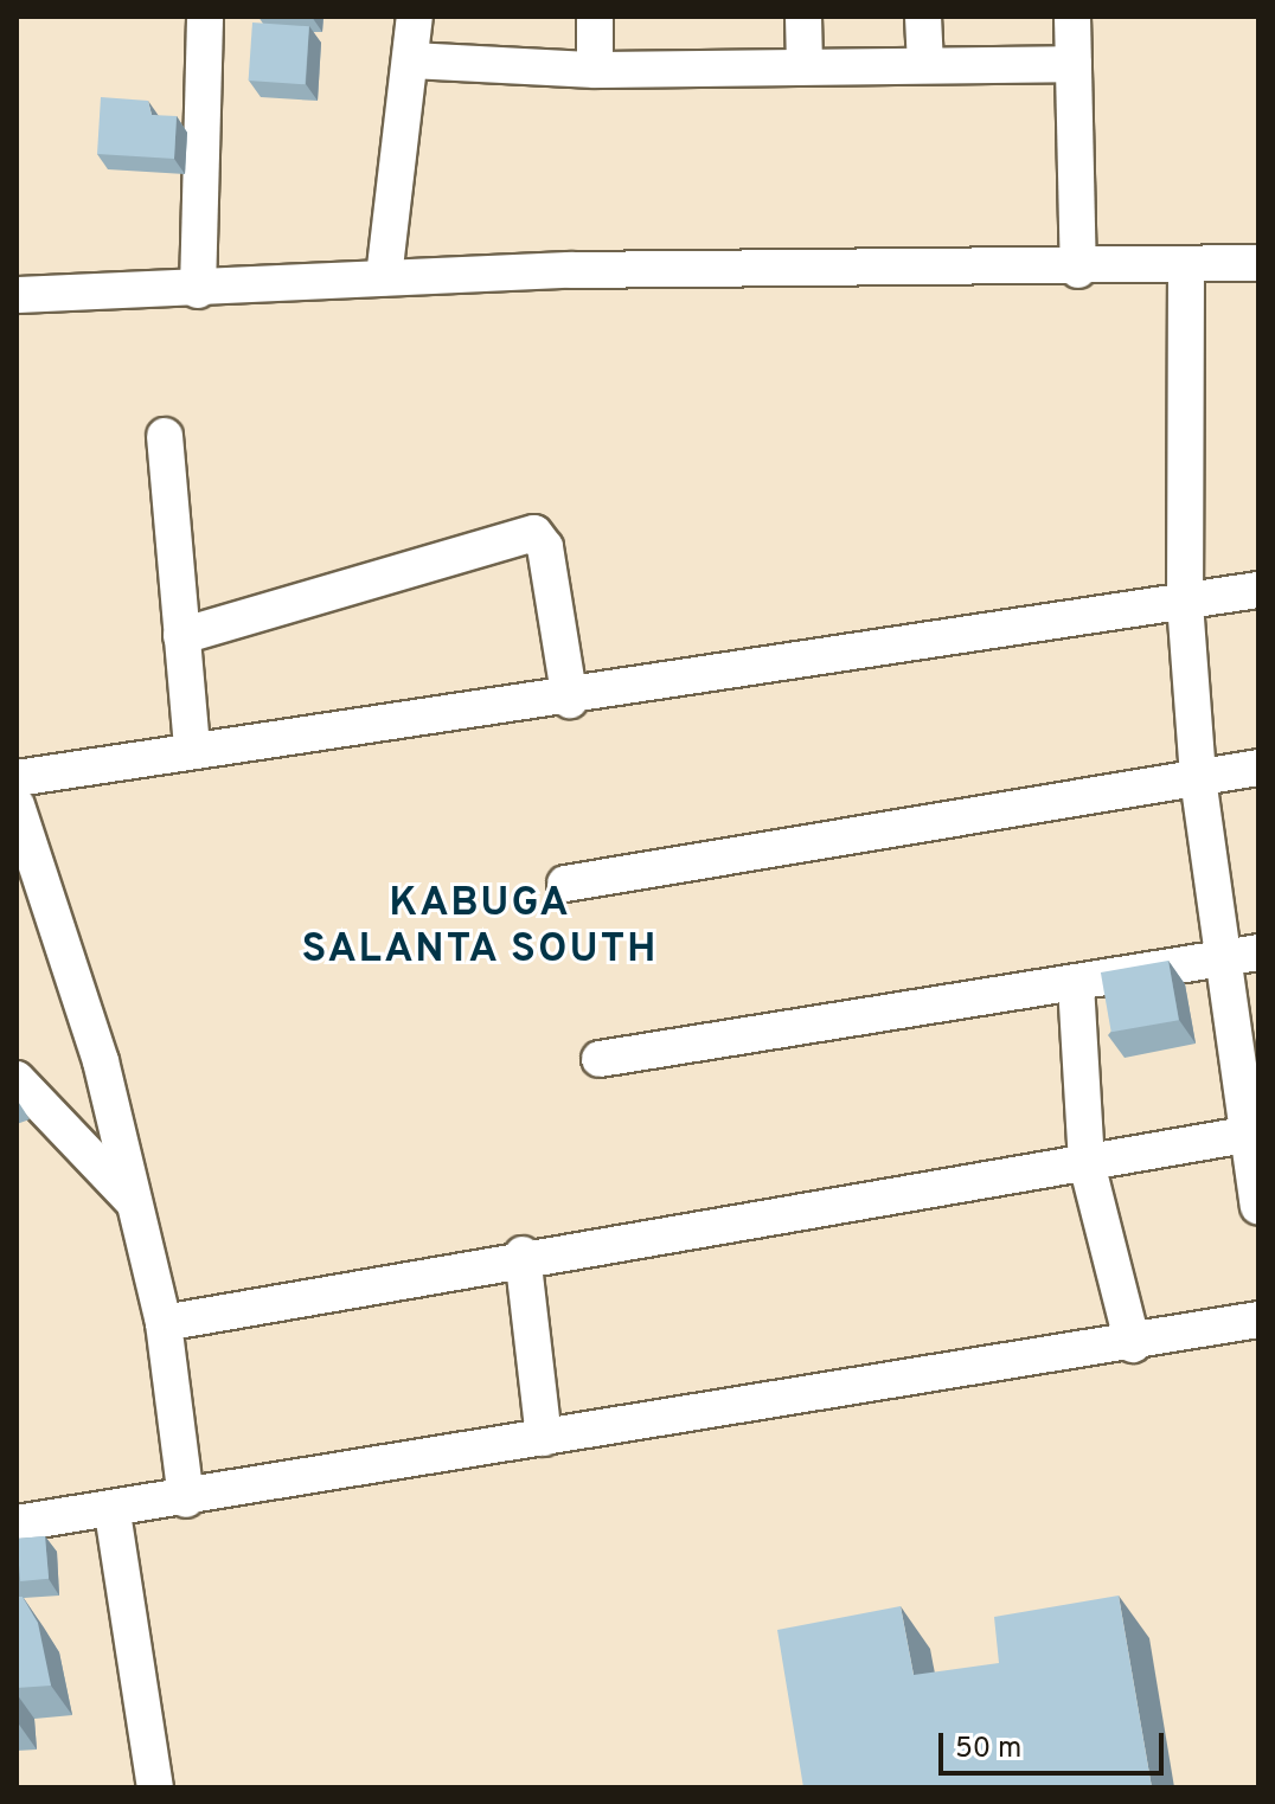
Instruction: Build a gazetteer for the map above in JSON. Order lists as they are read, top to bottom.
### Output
{
  "districts": ["KABUGA SALANTA SOUTH"],
  "scale_bar": "50 m"
}
